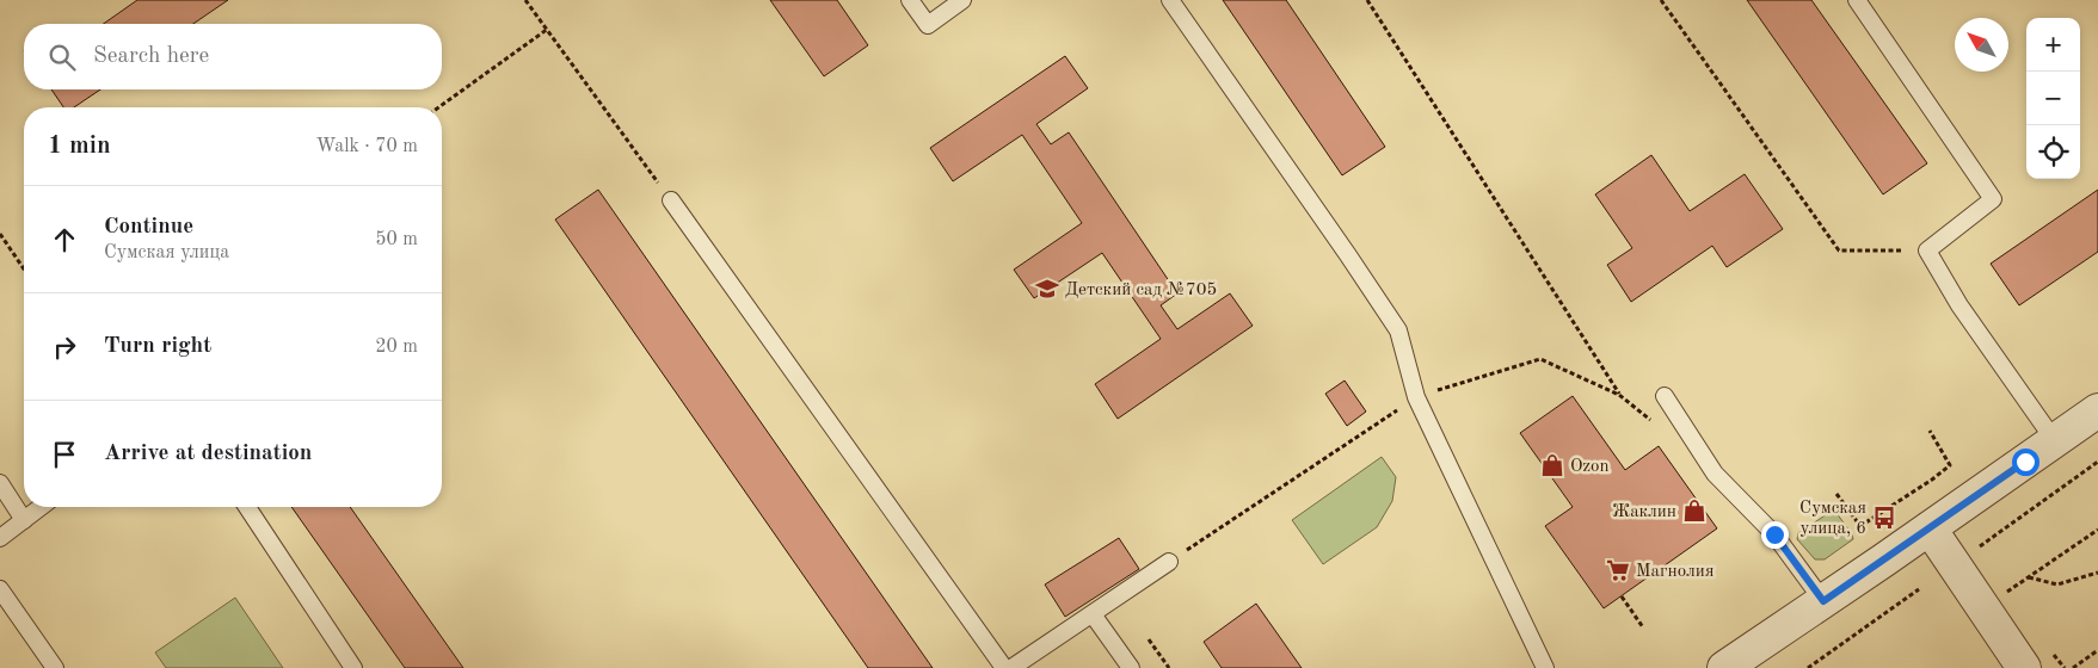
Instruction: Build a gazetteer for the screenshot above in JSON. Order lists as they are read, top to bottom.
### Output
{
  "places": {
    "school or university": ["Детский сад №705"],
    "shop": ["Ozon", "Жаклин"],
    "bus stop": ["Сумская улица, 6"],
    "supermarket": ["Магнолия"]
  },
  "north": "top left",
  "page": {
    "map_buttons": ["+", "−"],
    "search": "Search here",
    "heading": ["1 min", "Walk · 70 m"],
    "list": [
      ["Continue", "Сумская улица", "50 m"],
      ["Turn right", "20 m"],
      "Arrive at destination"
    ]
  }
}
